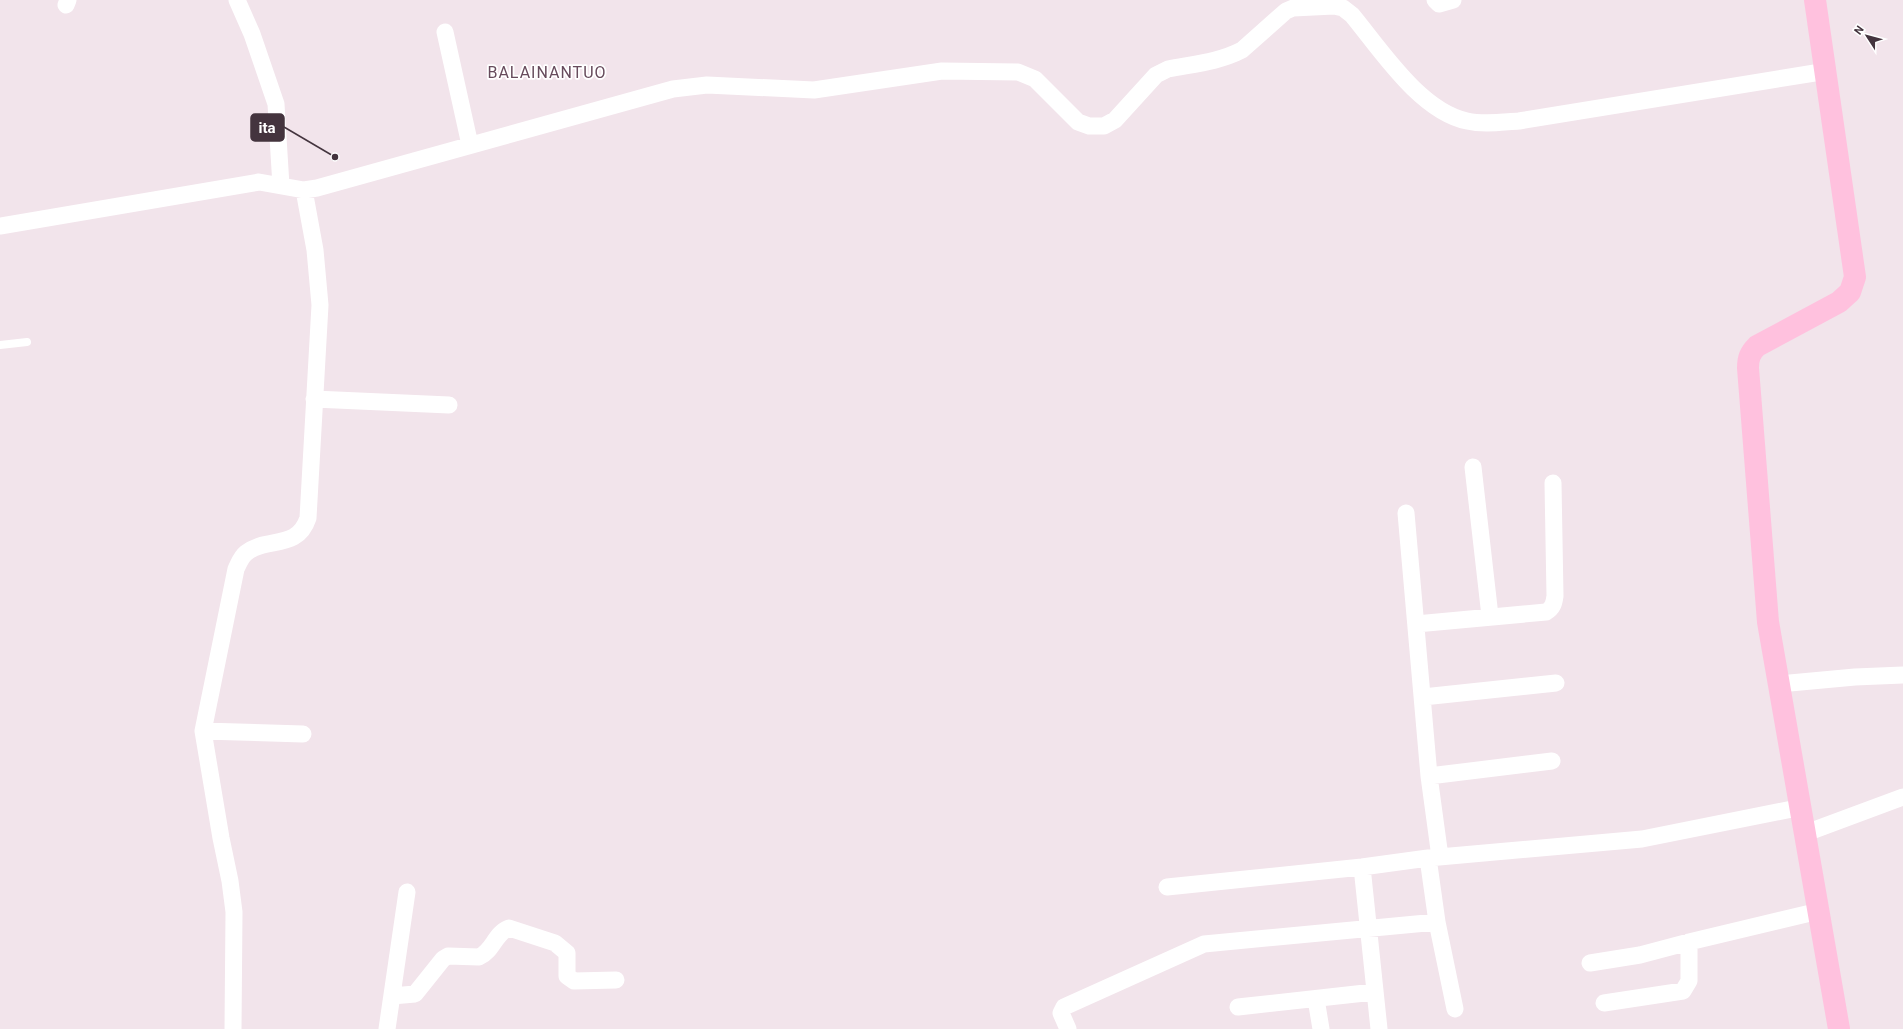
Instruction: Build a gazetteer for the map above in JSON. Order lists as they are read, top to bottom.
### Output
{
  "districts": ["BALAINANTUO"],
  "places": ["ita"],
  "north": "top left"
}
